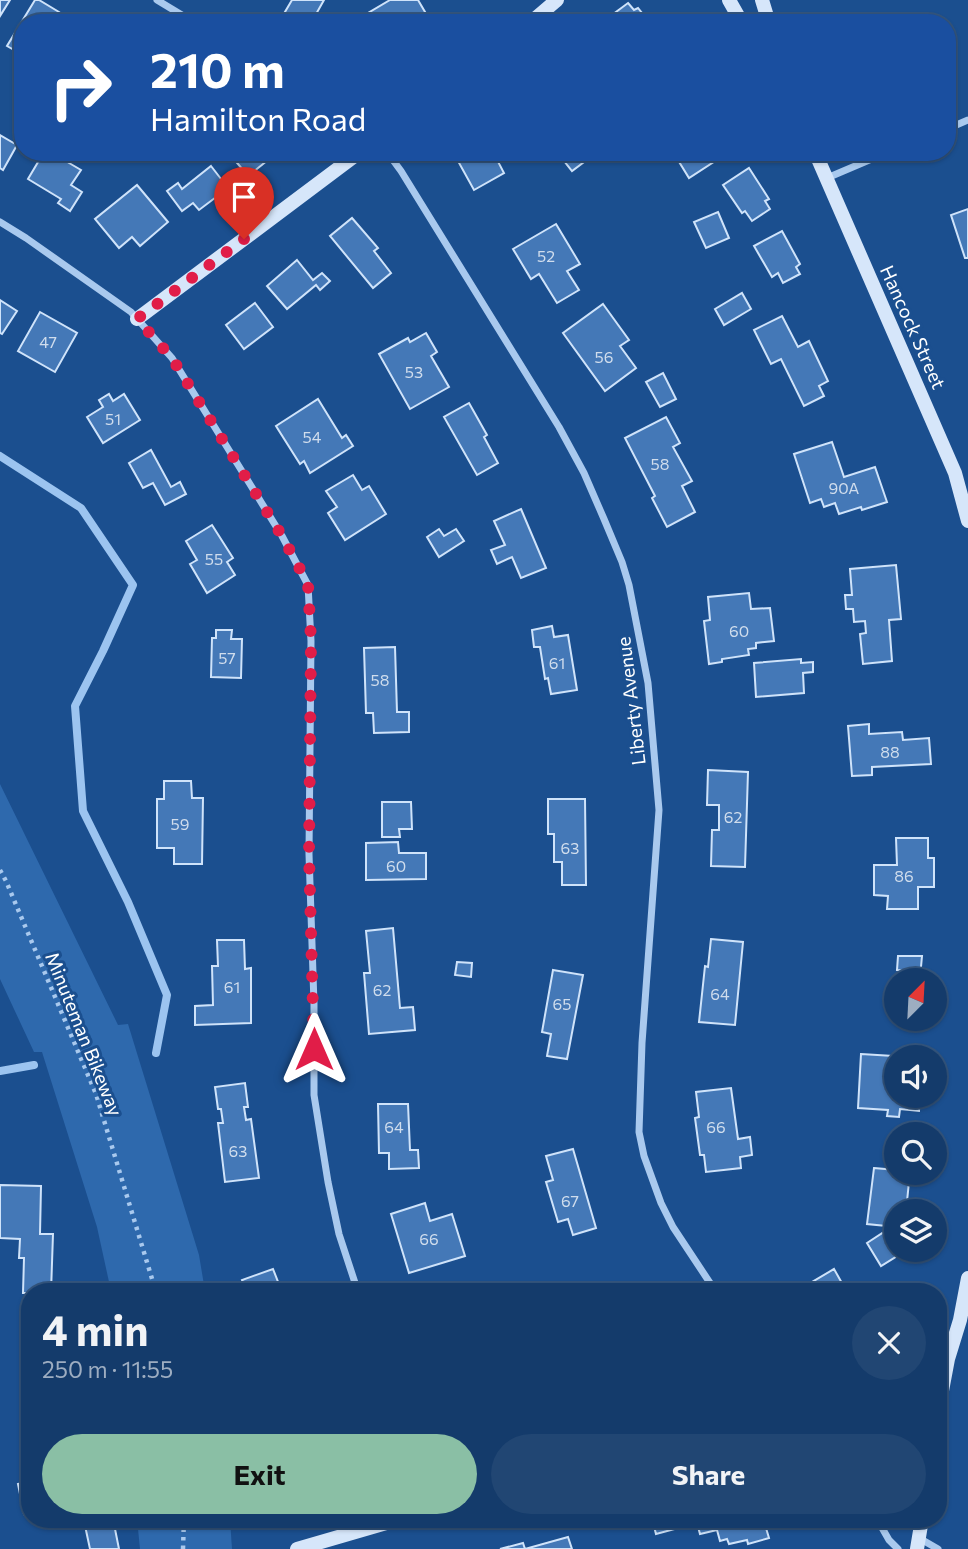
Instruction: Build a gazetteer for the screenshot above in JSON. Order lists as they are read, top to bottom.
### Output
{
  "streets": {
    "main road": ["Hancock Street"],
    "street": ["Liberty Avenue"],
    "path": ["Minuteman Bikeway"]
  },
  "house_numbers": [
    "52",
    "47",
    "56",
    "53",
    "51",
    "54",
    "58",
    "90A",
    "55",
    "60",
    "57",
    "61",
    "58",
    "88",
    "62",
    "59",
    "63",
    "60",
    "86",
    "61",
    "62",
    "64",
    "65",
    "64",
    "66",
    "63",
    "67",
    "66"
  ],
  "north": "top right",
  "page": {
    "turn": ["210 m", "Hamilton Road"],
    "heading": ["4 min", "250 m · 11:55"],
    "buttons": ["Exit", "Share"]
  }
}
